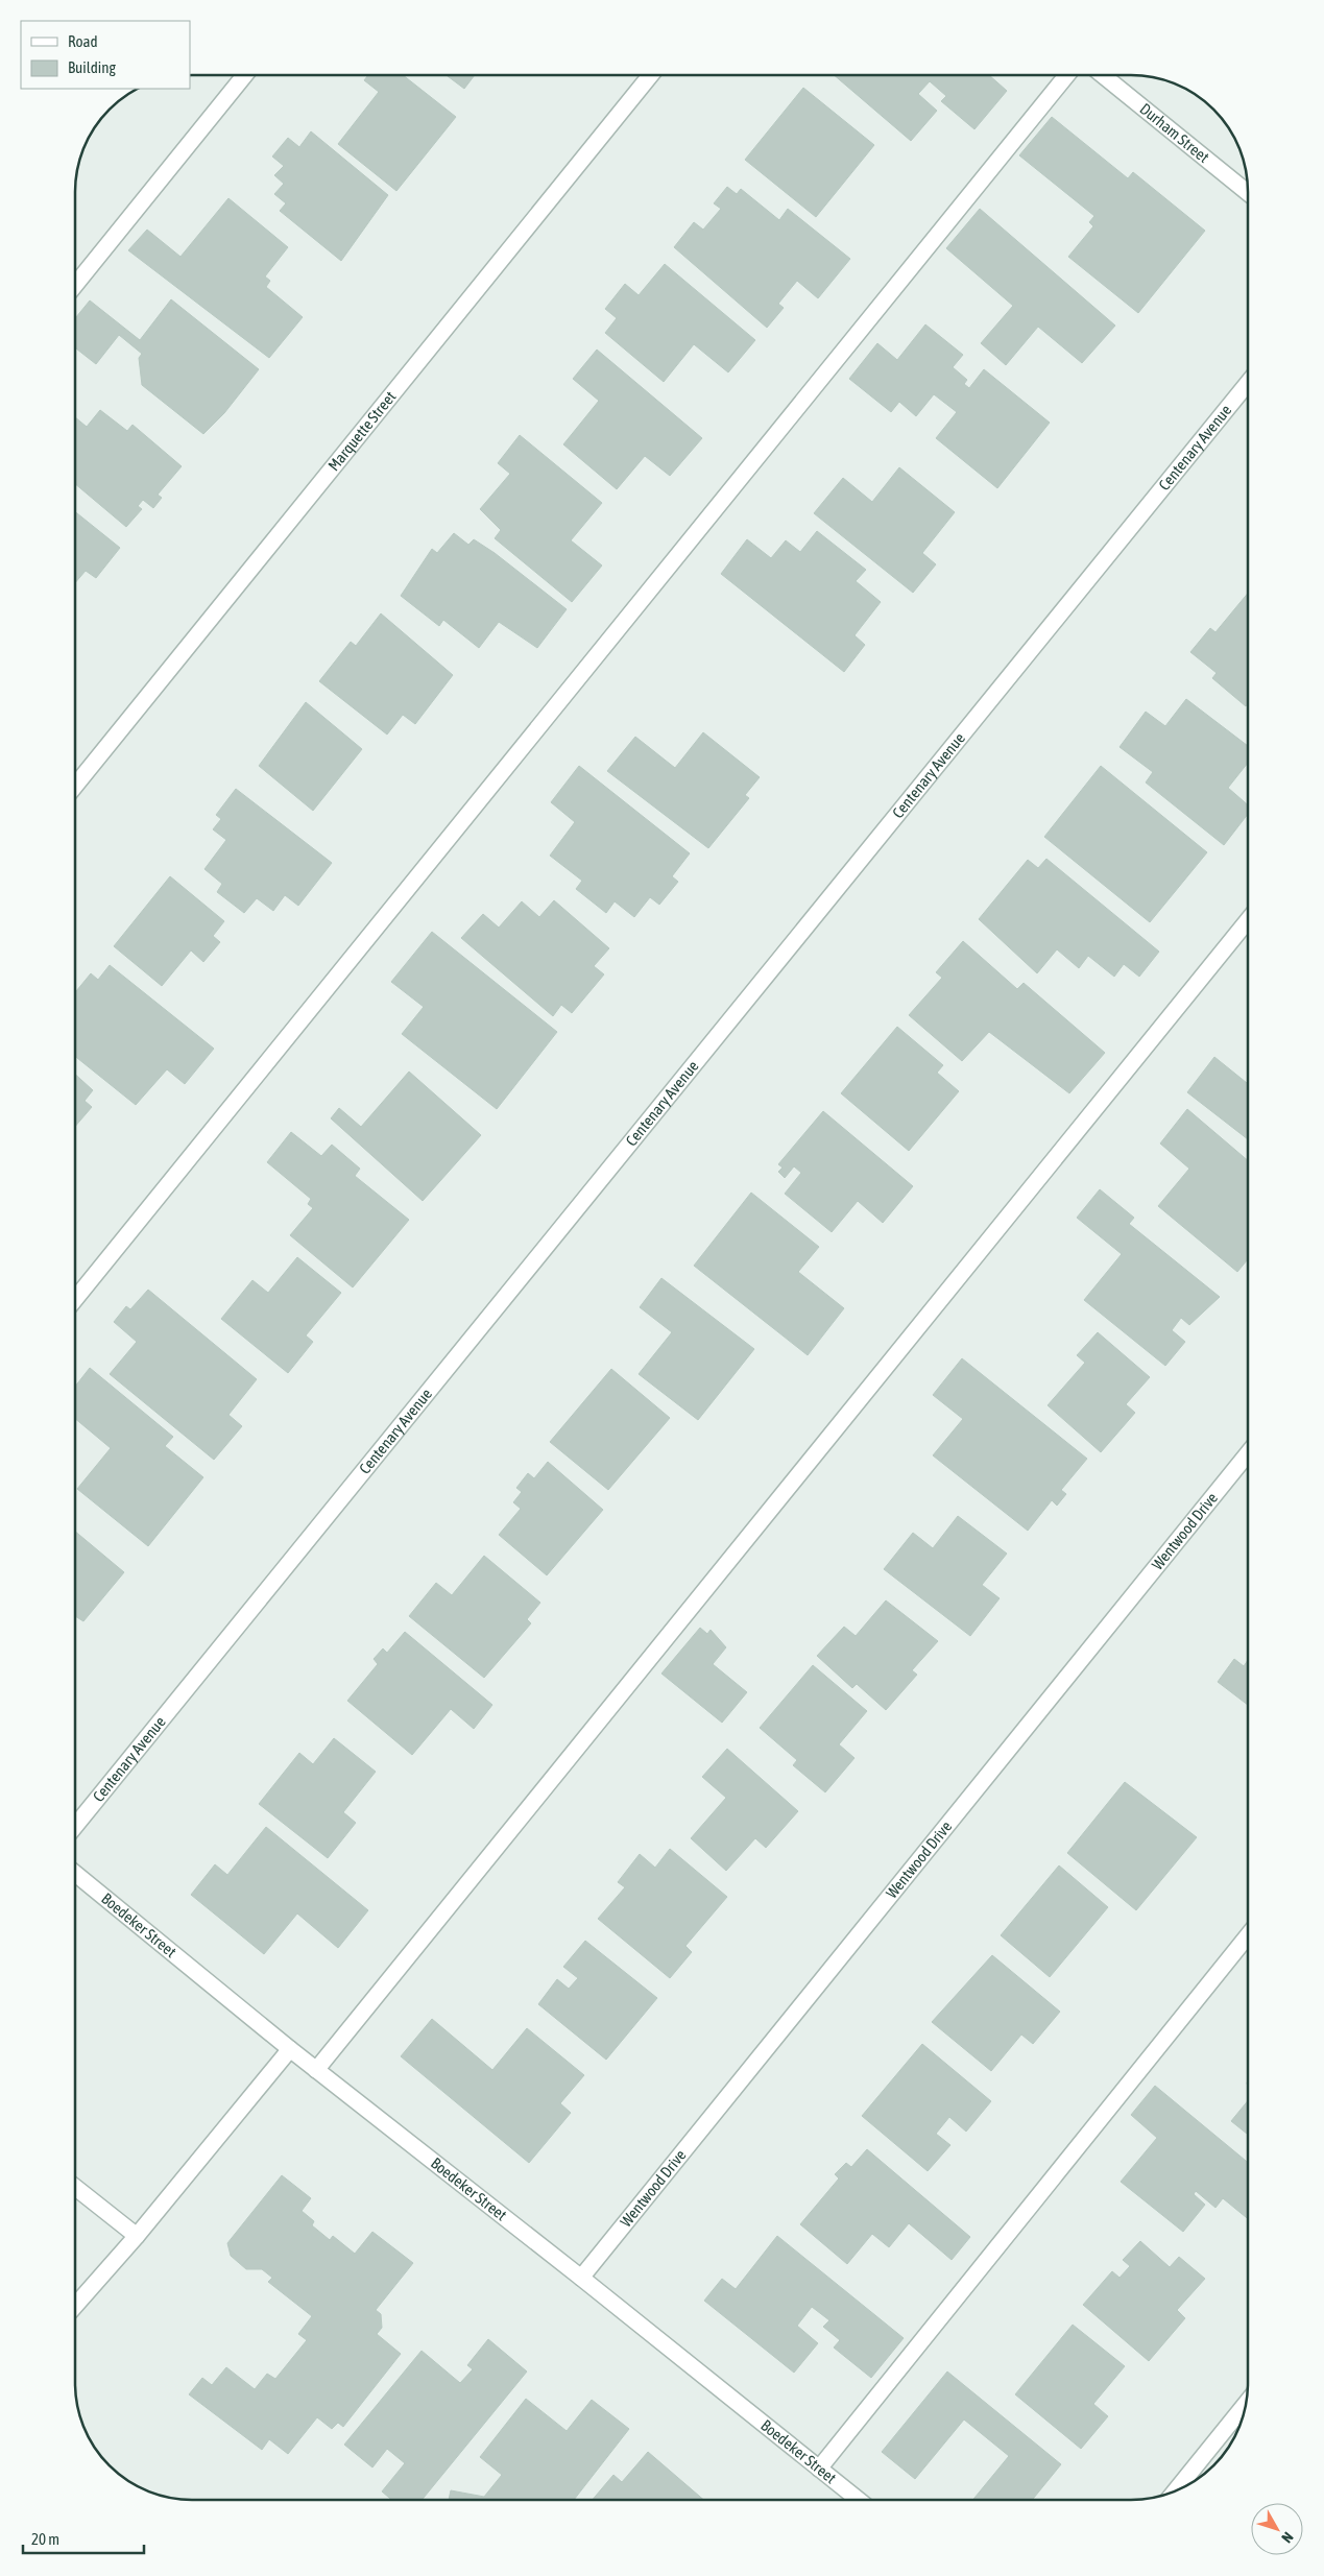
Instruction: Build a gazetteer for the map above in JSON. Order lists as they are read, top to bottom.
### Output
{
  "streets": {
    "street": [
      "Durham Street",
      "Marquette Street",
      "Centenary Avenue",
      "Wentwood Drive",
      "Boedeker Street"
    ]
  },
  "crossings": [
    ["Wentwood Drive", "Boedeker Street"]
  ],
  "legend": ["Road", "Building"],
  "scale_bar": "20 m",
  "north": "bottom right"
}
